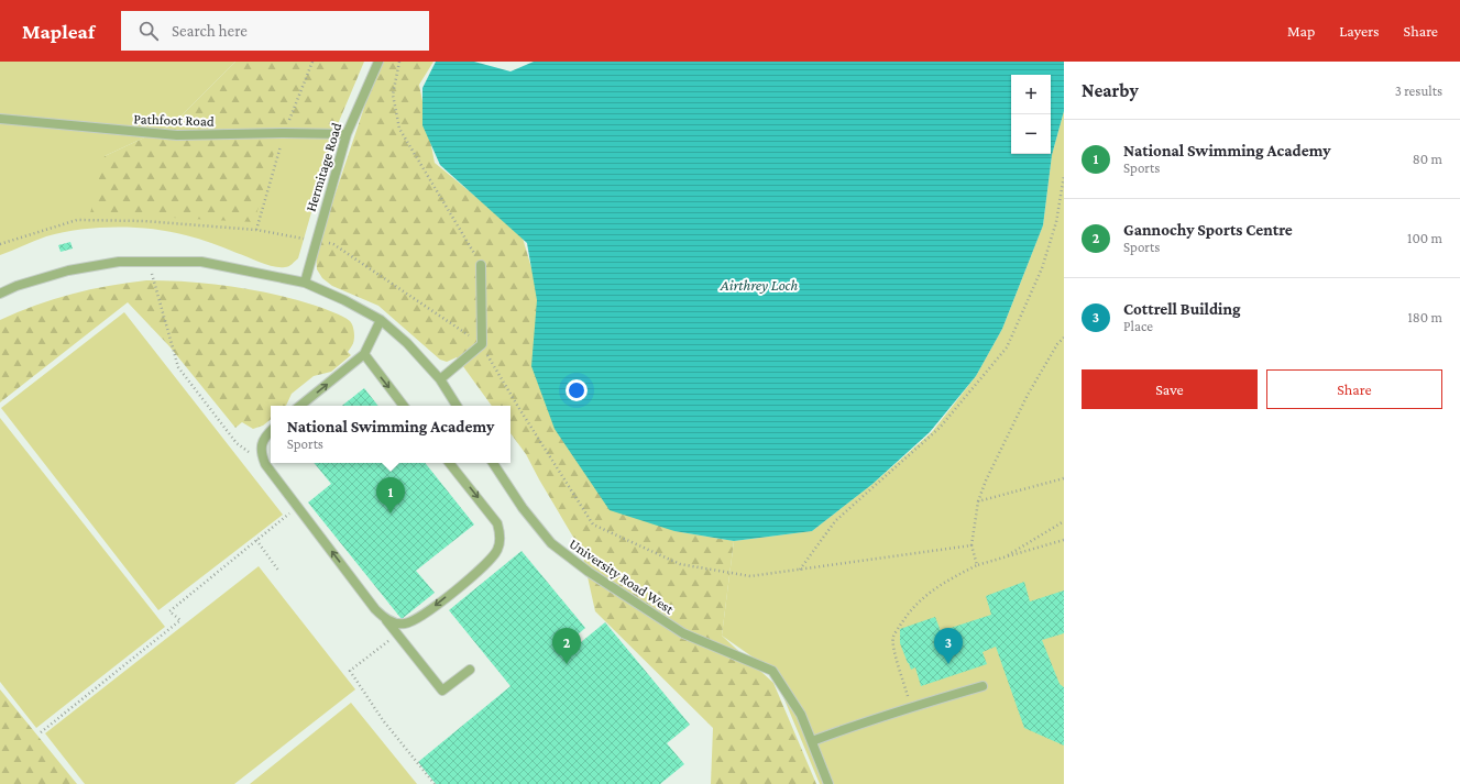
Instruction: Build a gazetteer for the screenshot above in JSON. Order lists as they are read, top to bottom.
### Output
{
  "streets": {
    "lane": ["Pathfoot Road", "Hermitage Road", "University Road West"]
  },
  "crossings": [
    ["Pathfoot Road", "Hermitage Road"]
  ],
  "water": ["Airthrey Loch"],
  "page": {
    "header": "Mapleaf",
    "search": "Search here",
    "nav": ["Map", "Layers", "Share"],
    "heading": ["Nearby", "3 results"],
    "map_buttons": ["+", "−"],
    "list": [
      {
        "mark": "1",
        "name": "National Swimming Academy",
        "note": "Sports",
        "value": "80 m"
      },
      {
        "mark": "2",
        "name": "Gannochy Sports Centre",
        "note": "Sports",
        "value": "100 m"
      },
      {
        "mark": "3",
        "name": "Cottrell Building",
        "note": "Place",
        "value": "180 m"
      }
    ],
    "buttons": ["Save", "Share"],
    "popup": ["National Swimming Academy", "Sports"],
    "pins": ["1", "2", "3"]
  }
}
